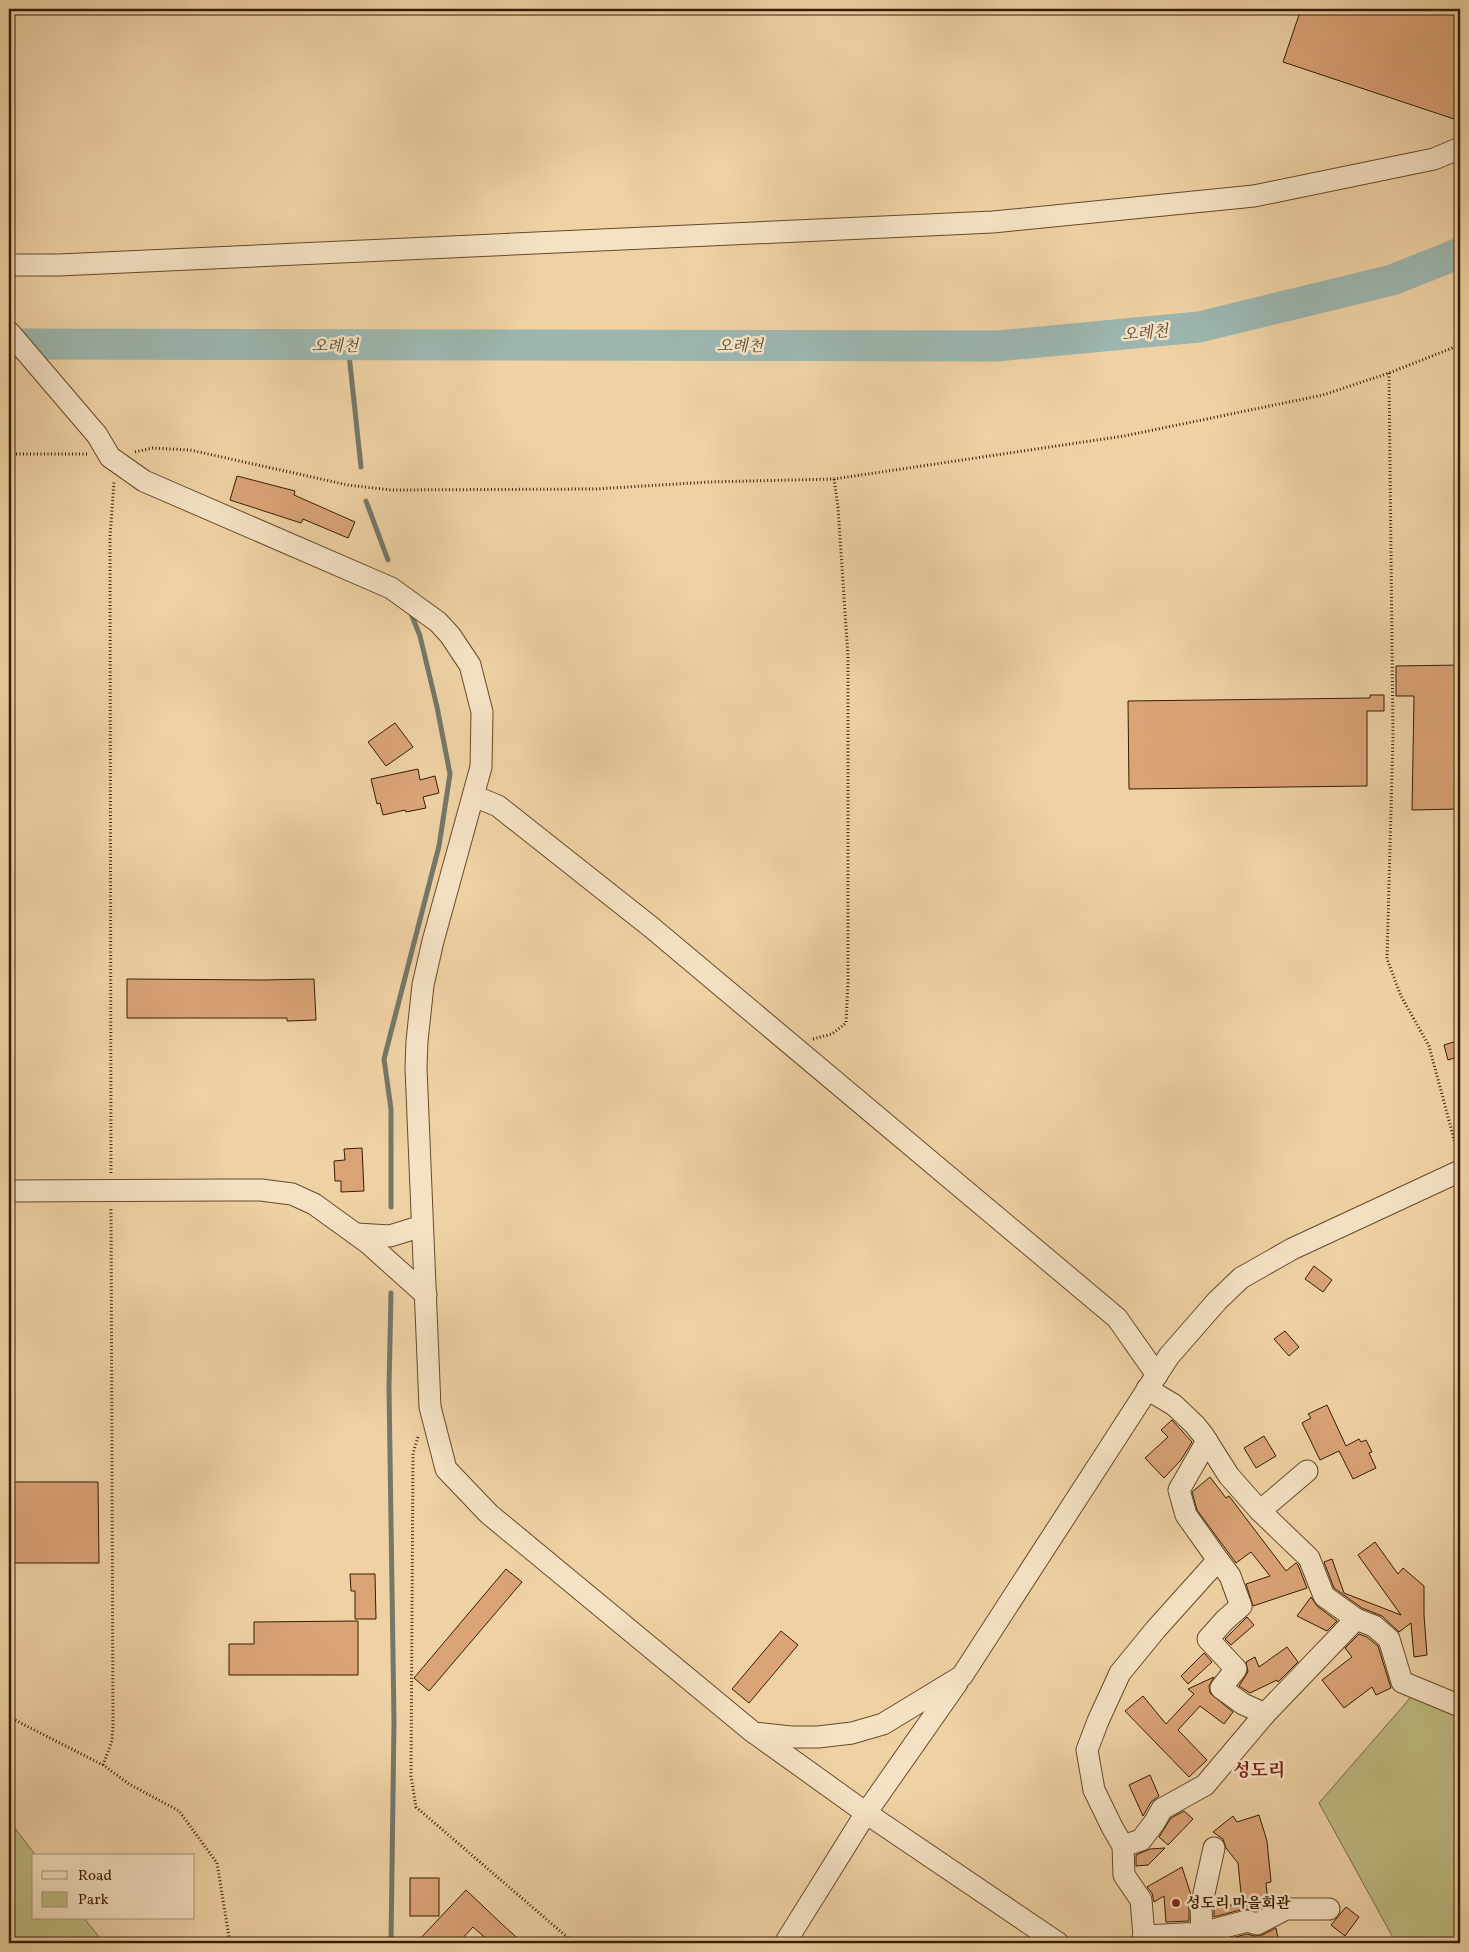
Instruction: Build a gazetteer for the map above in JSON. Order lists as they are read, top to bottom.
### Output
{
  "districts": ["성도리"],
  "water": ["오례천"],
  "places": ["성도리 마을회관"],
  "legend": ["Road", "Park"]
}
